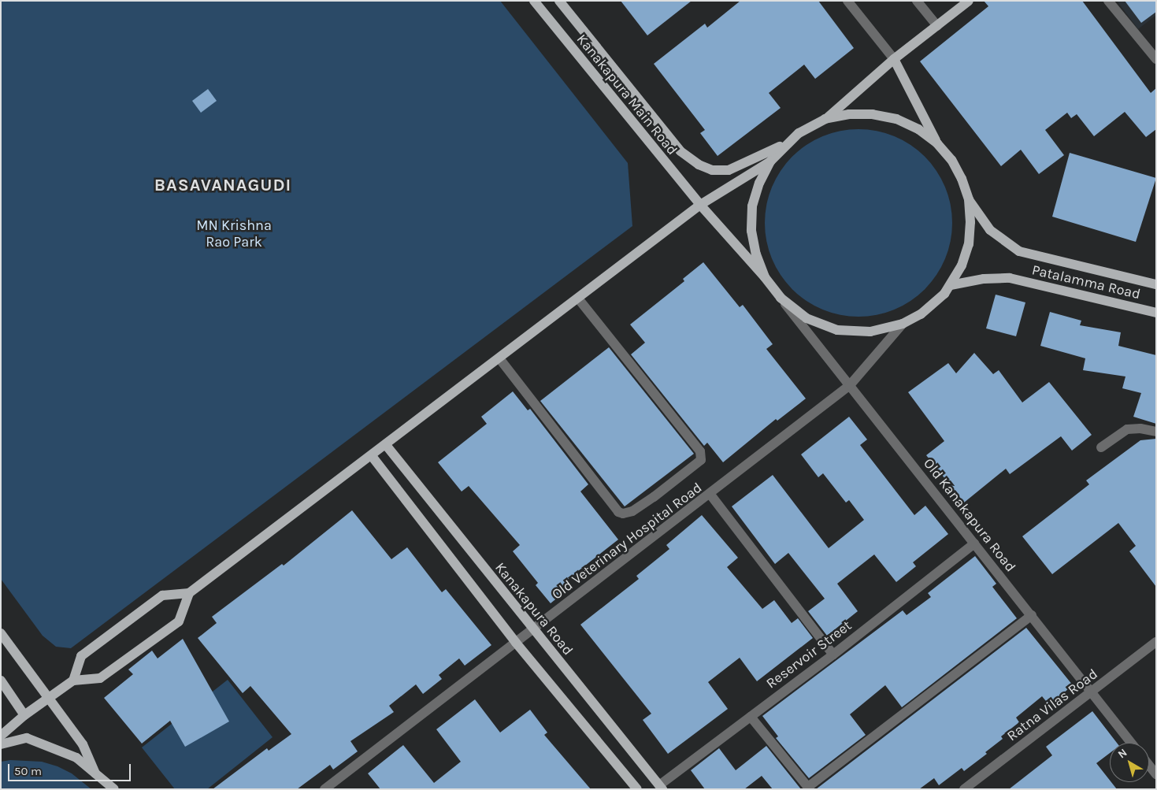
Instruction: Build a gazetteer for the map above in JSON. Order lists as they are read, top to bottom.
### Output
{
  "streets": {
    "main road": ["Kanakapura Main Road", "Patalamma Road", "Kanakapura Road"],
    "street": [
      "Old Kanakapura Road",
      "Old Veterinary Hospital Road",
      "Reservoir Street",
      "Ratna Vilas Road"
    ]
  },
  "crossings": [
    ["Old Kanakapura Road", "Old Veterinary Hospital Road"],
    ["Old Kanakapura Road", "Reservoir Street"],
    ["Old Kanakapura Road", "Ratna Vilas Road"],
    ["Old Veterinary Hospital Road", "Kanakapura Road"],
    ["Kanakapura Road", "Reservoir Street"]
  ],
  "districts": ["BASAVANAGUDI"],
  "parks": ["MN Krishna Rao Park"],
  "scale_bar": "50 m",
  "north": "top left"
}
